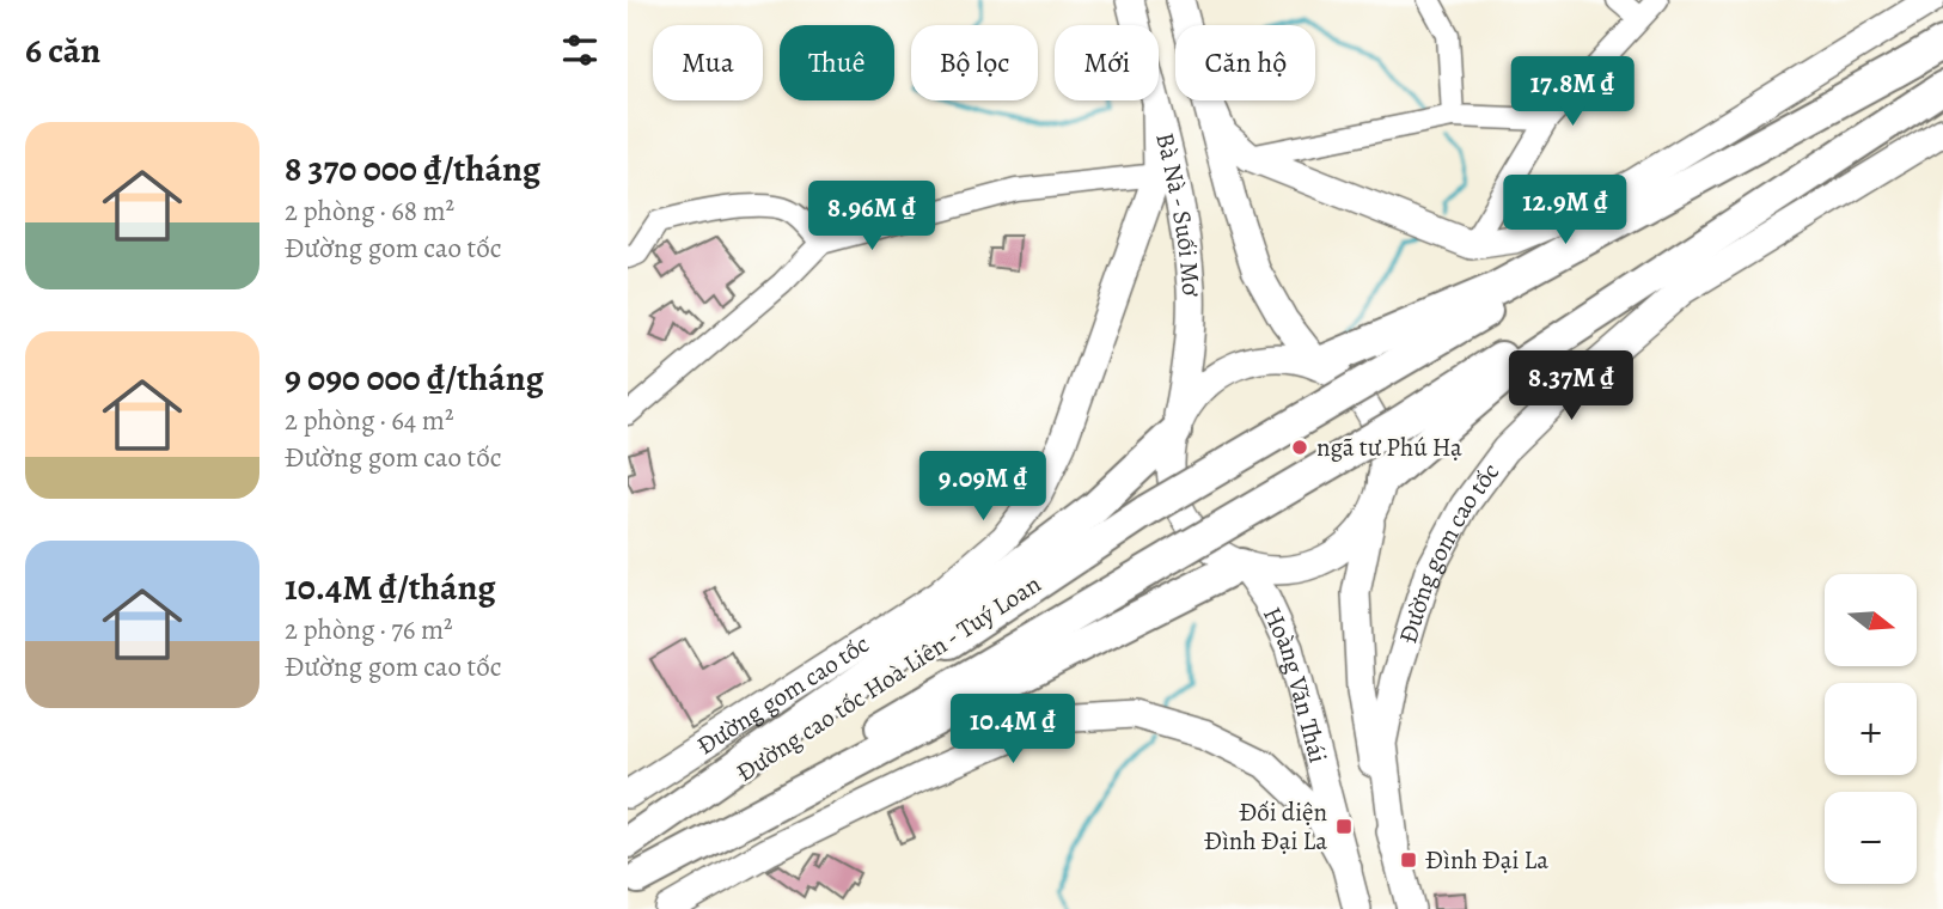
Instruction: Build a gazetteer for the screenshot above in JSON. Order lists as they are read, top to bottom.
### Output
{
  "streets": {
    "highway": ["Đường cao tốc Hoà Liên - Tuý Loan"],
    "main road": ["Bà Nà - Suối Mơ", "Đường gom cao tốc", "Hoàng Văn Thái"]
  },
  "crossings": [
    ["Bà Nà - Suối Mơ", "Đường gom cao tốc"],
    ["Bà Nà - Suối Mơ", "Hoàng Văn Thái"],
    ["Đường gom cao tốc", "Hoàng Văn Thái"]
  ],
  "places": {
    "other": ["ngã tư Phú Hạ"],
    "transit": ["Đối diện Đình Đại La", "Đình Đại La"]
  },
  "north": "right",
  "page": {
    "heading": "6 căn",
    "chip": [
      "Mua",
      "Thuê",
      "Bộ lọc",
      "Mới",
      "Căn hộ"
    ],
    "price": [
      "17.8M ₫",
      "12.9M ₫",
      "8.96M ₫",
      "8.37M ₫",
      "9.09M ₫",
      "10.4M ₫"
    ],
    "list": [
      {
        "name": "8 370 000 ₫/tháng",
        "note": "2 phòng · 68 m² · Đường gom cao tốc"
      },
      {
        "name": "9 090 000 ₫/tháng",
        "note": "2 phòng · 64 m² · Đường gom cao tốc"
      },
      {
        "name": "10.4M ₫/tháng",
        "note": "2 phòng · 76 m² · Đường gom cao tốc"
      }
    ],
    "map_buttons": ["+", "−"]
  }
}
